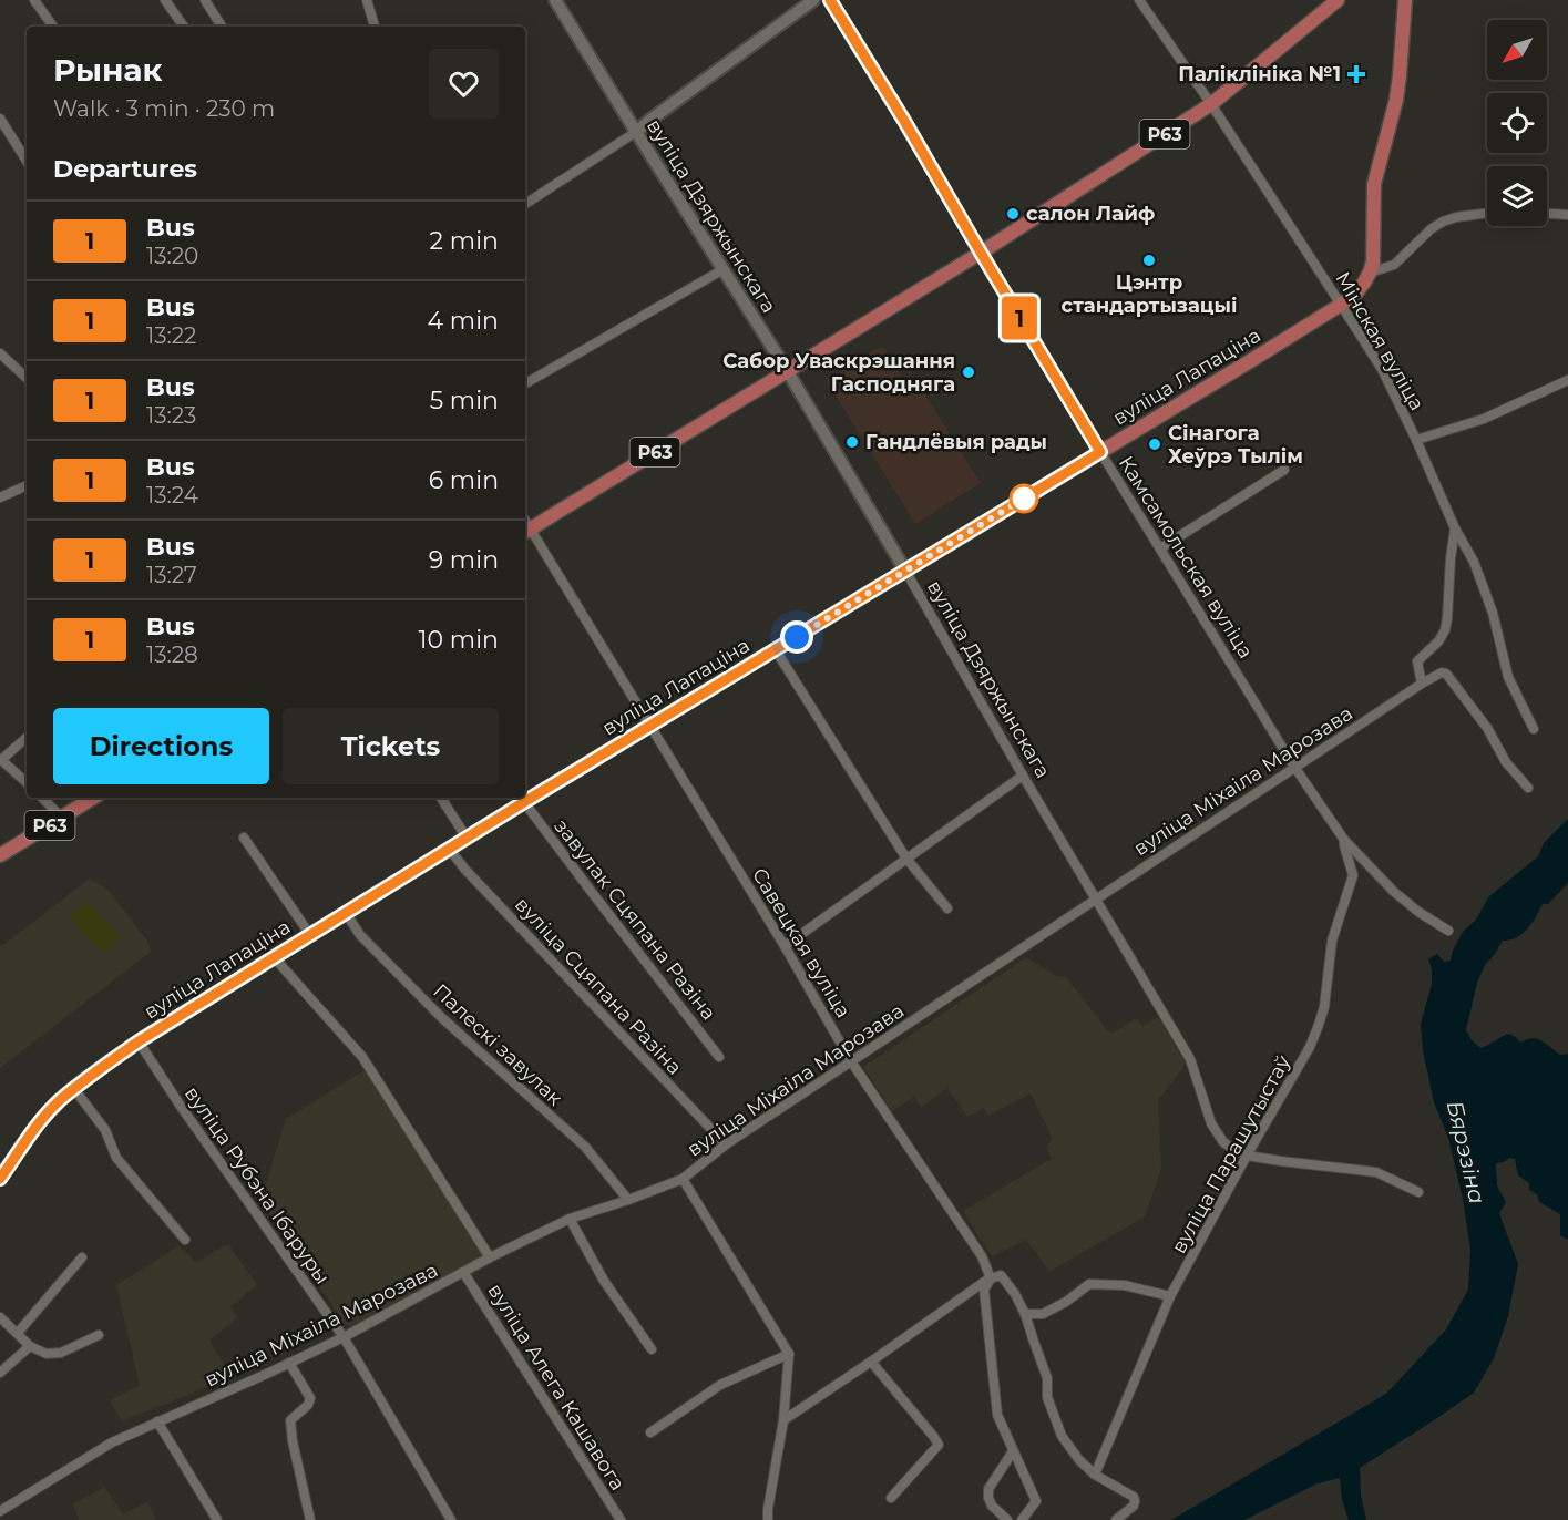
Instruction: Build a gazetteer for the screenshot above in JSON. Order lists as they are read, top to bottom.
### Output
{
  "streets": {
    "main road": ["Р63", "вуліца Лапаціна"],
    "street": [
      "вуліца Дзяржынскага",
      "Мінская вуліца",
      "Камсамольская вуліца",
      "вуліца Міхаіла Марозава",
      "завулак Сцяпана Разіна",
      "Савецкая вуліца",
      "вуліца Сцяпана Разіна",
      "Палескі завулак",
      "вуліца Парашутыстаў",
      "вуліца Рубэна Ібаруры",
      "вуліца Алега Кашавога"
    ]
  },
  "crossings": [
    ["Р63", "вуліца Дзяржынскага"],
    ["Р63", "Мінская вуліца"],
    ["Р63", "Камсамольская вуліца"],
    ["Р63", "Савецкая вуліца"],
    ["вуліца Дзяржынскага", "вуліца Лапаціна"],
    ["вуліца Дзяржынскага", "вуліца Міхаіла Марозава"],
    ["вуліца Дзяржынскага", "вуліца Парашутыстаў"],
    ["Мінская вуліца", "вуліца Лапаціна"],
    ["вуліца Лапаціна", "Камсамольская вуліца"],
    ["вуліца Лапаціна", "завулак Сцяпана Разіна"],
    ["вуліца Лапаціна", "Савецкая вуліца"],
    ["вуліца Лапаціна", "вуліца Сцяпана Разіна"],
    ["вуліца Лапаціна", "Палескі завулак"],
    ["вуліца Лапаціна", "вуліца Рубэна Ібаруры"],
    ["вуліца Лапаціна", "вуліца Алега Кашавога"],
    ["Камсамольская вуліца", "вуліца Міхаіла Марозава"],
    ["Камсамольская вуліца", "вуліца Парашутыстаў"],
    ["вуліца Міхаіла Марозава", "Савецкая вуліца"],
    ["вуліца Міхаіла Марозава", "вуліца Сцяпана Разіна"],
    ["вуліца Міхаіла Марозава", "Палескі завулак"],
    ["вуліца Міхаіла Марозава", "вуліца Рубэна Ібаруры"],
    ["вуліца Міхаіла Марозава", "вуліца Алега Кашавога"]
  ],
  "water": ["Бярэзіна"],
  "places": {
    "health": ["Паліклініка №1"],
    "other": [
      "салон Лайф",
      "Цэнтр стандартызацыі",
      "Сабор Уваскрэшання Гасподняга",
      "Гандлёвыя рады",
      "Сінагога Хеўрэ Тылім"
    ]
  },
  "lines": ["bus line 1"],
  "north": "bottom left",
  "page": {
    "on_map": "1",
    "heading": [
      ["Рынак", "Walk · 3 min · 230 m"],
      "Departures"
    ],
    "list": [
      {
        "mark": "1",
        "name": "Bus",
        "note": "13:20",
        "value": "2 min"
      },
      {
        "mark": "1",
        "name": "Bus",
        "note": "13:22",
        "value": "4 min"
      },
      {
        "mark": "1",
        "name": "Bus",
        "note": "13:23",
        "value": "5 min"
      },
      {
        "mark": "1",
        "name": "Bus",
        "note": "13:24",
        "value": "6 min"
      },
      {
        "mark": "1",
        "name": "Bus",
        "note": "13:27",
        "value": "9 min"
      },
      {
        "mark": "1",
        "name": "Bus",
        "note": "13:28",
        "value": "10 min"
      }
    ],
    "buttons": ["Directions", "Tickets"]
  }
}
